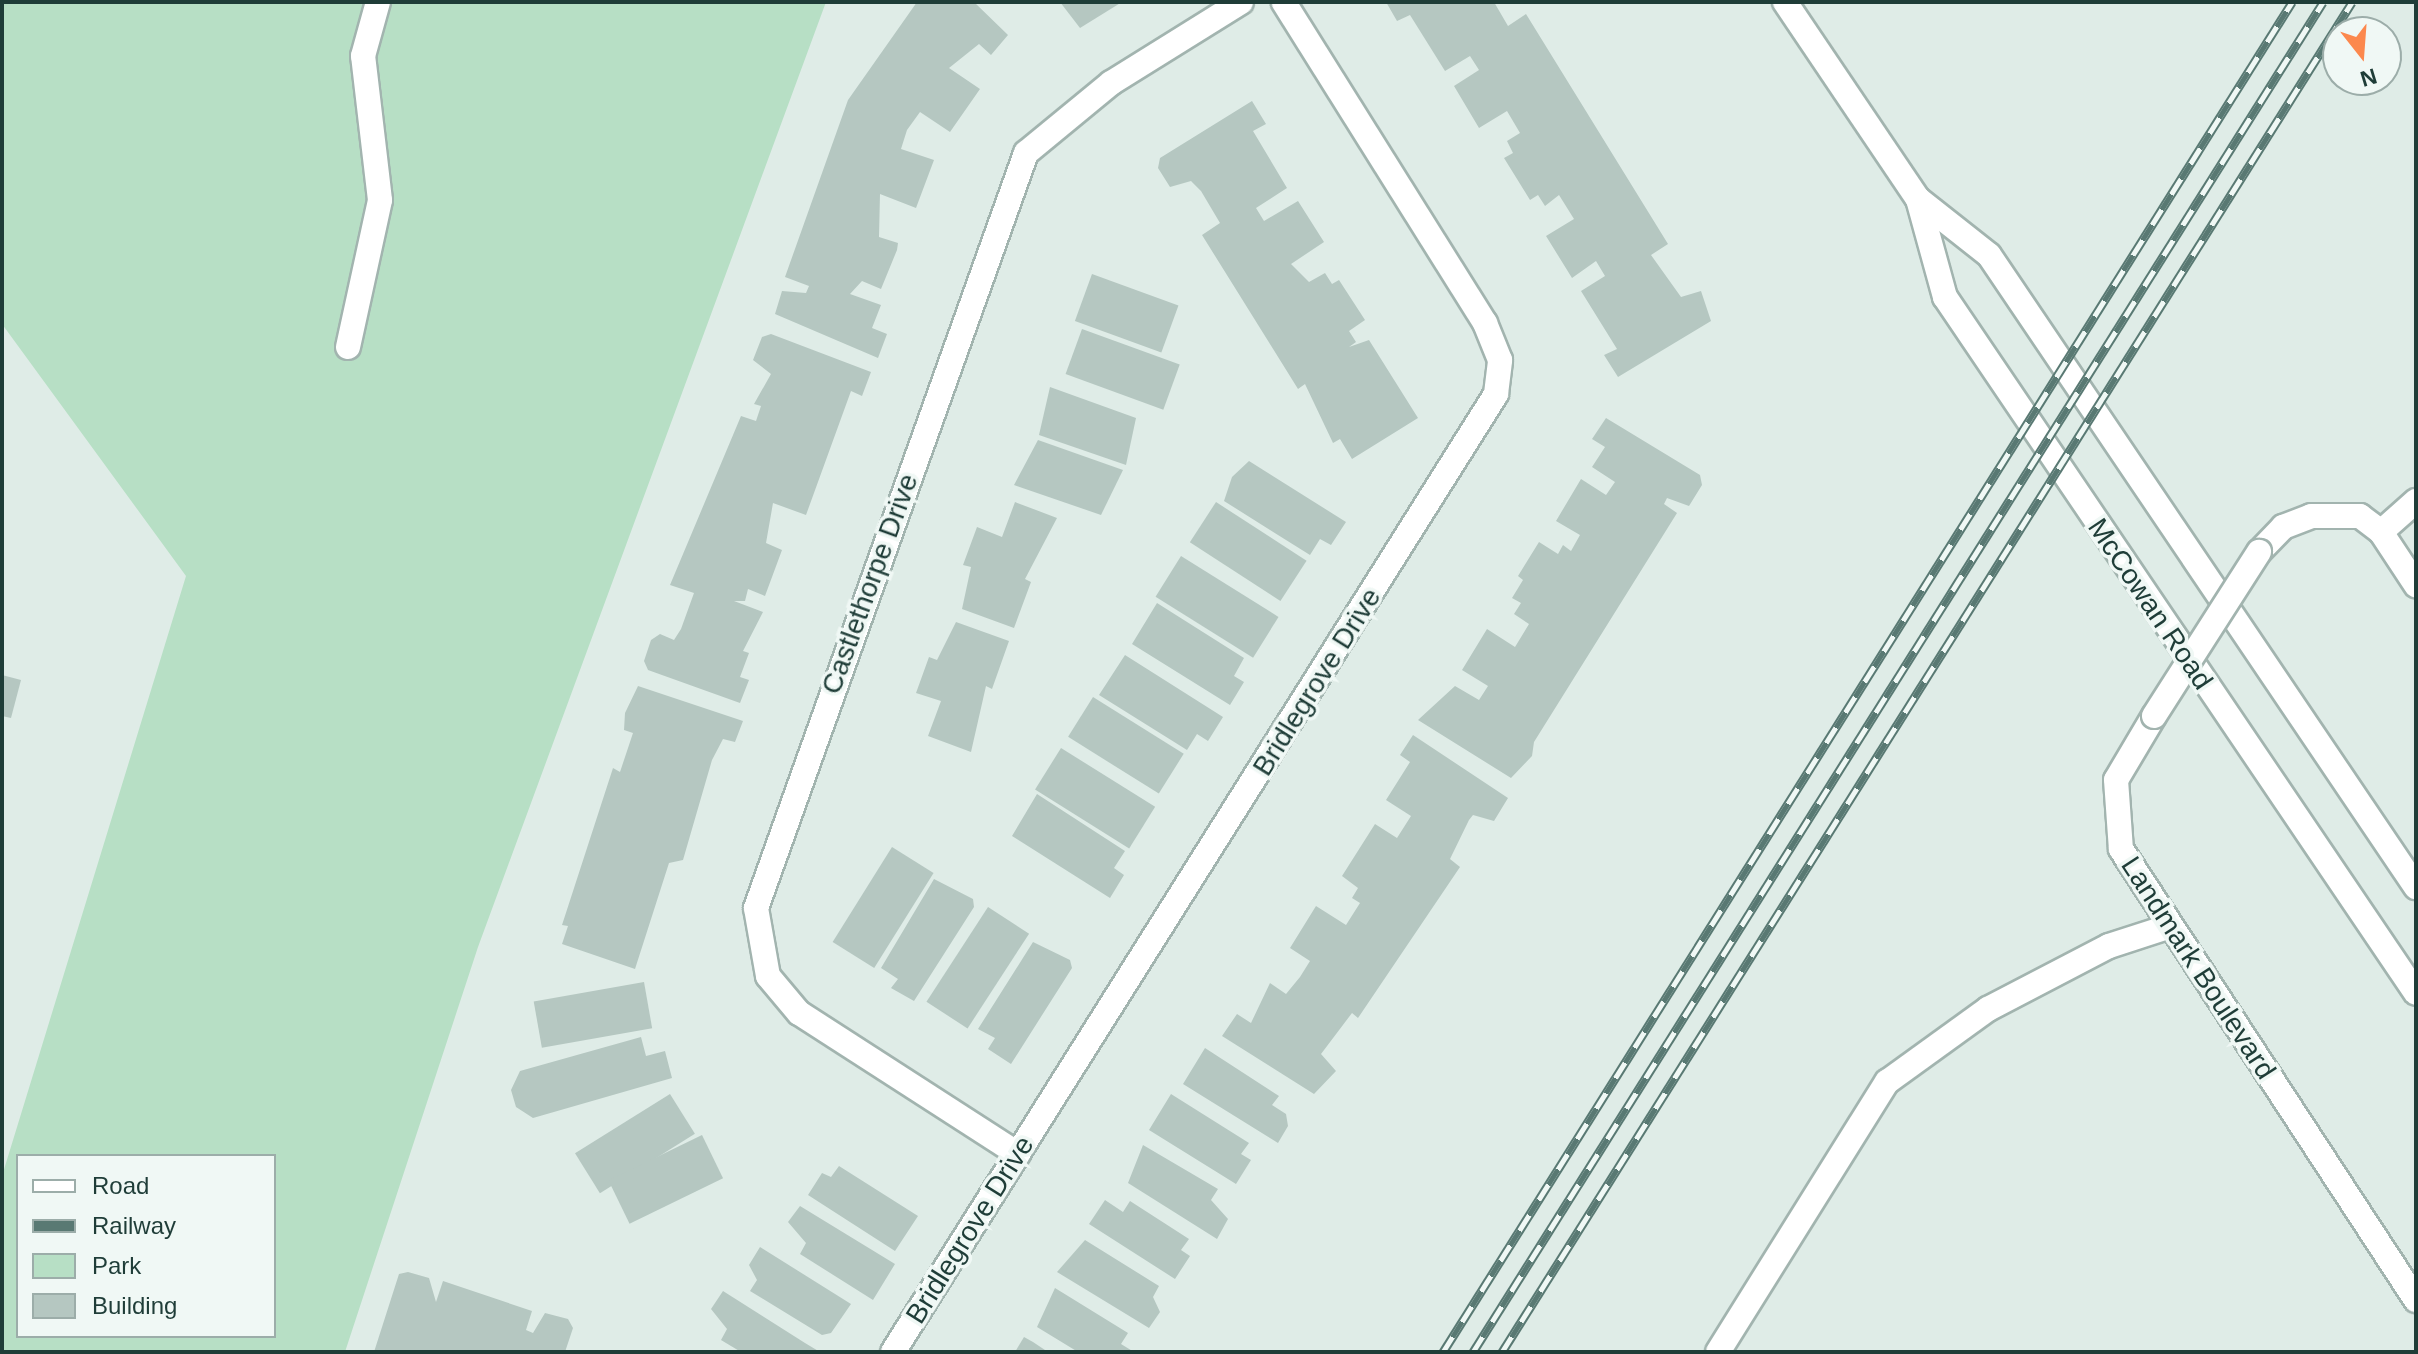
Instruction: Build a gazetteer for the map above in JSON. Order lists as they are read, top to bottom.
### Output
{
  "streets": {
    "street": [
      "Castlethorpe Drive",
      "McCowan Road",
      "Bridlegrove Drive",
      "Landmark Boulevard"
    ]
  },
  "crossings": [
    ["Castlethorpe Drive", "Bridlegrove Drive"]
  ],
  "legend": [
    "Road",
    "Railway",
    "Park",
    "Building"
  ],
  "north": "bottom"
}
